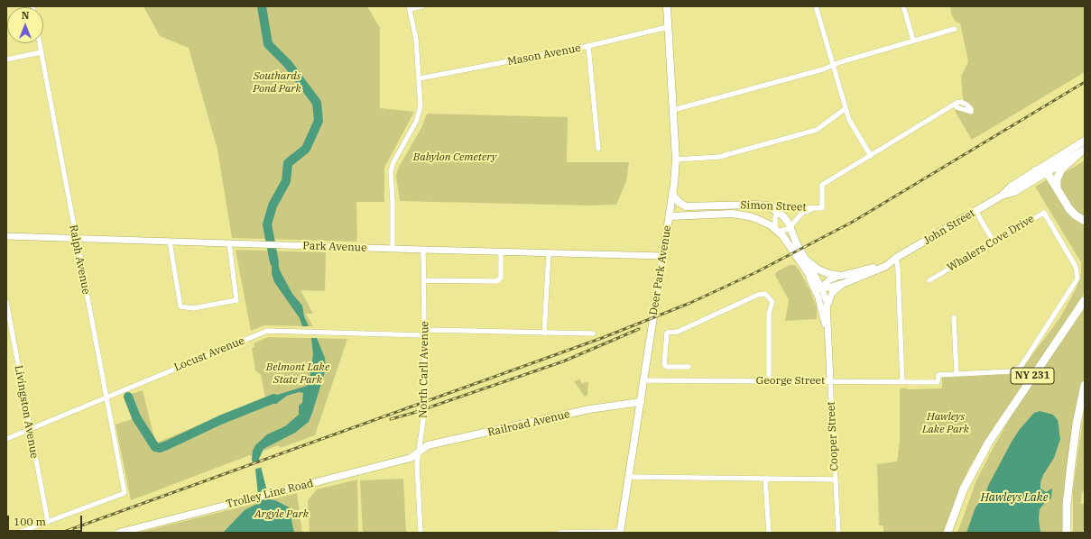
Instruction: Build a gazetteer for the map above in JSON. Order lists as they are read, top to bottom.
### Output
{
  "streets": {
    "main road": [
      "Simon Street",
      "John Street",
      "Deer Park Avenue",
      "NY 231",
      "Railroad Avenue",
      "Cooper Street",
      "Trolley Line Road"
    ],
    "street": [
      "Mason Avenue",
      "Whalers Cove Drive",
      "Park Avenue",
      "Ralph Avenue",
      "Locust Avenue",
      "North Carll Avenue",
      "George Street",
      "Livingston Avenue"
    ]
  },
  "crossings": [
    ["Mason Avenue", "Deer Park Avenue"],
    ["Simon Street", "Deer Park Avenue"],
    ["Simon Street", "Cooper Street"],
    ["John Street", "Cooper Street"],
    ["Whalers Cove Drive", "George Street"],
    ["Park Avenue", "Ralph Avenue"],
    ["Park Avenue", "Deer Park Avenue"],
    ["Park Avenue", "North Carll Avenue"],
    ["Ralph Avenue", "Locust Avenue"],
    ["Ralph Avenue", "Livingston Avenue"],
    ["Deer Park Avenue", "George Street"],
    ["Deer Park Avenue", "Railroad Avenue"],
    ["Locust Avenue", "North Carll Avenue"],
    ["Locust Avenue", "Livingston Avenue"],
    ["North Carll Avenue", "Railroad Avenue"],
    ["North Carll Avenue", "Trolley Line Road"],
    ["George Street", "Cooper Street"],
    ["Railroad Avenue", "Trolley Line Road"]
  ],
  "water": ["Hawleys Lake"],
  "parks": [
    "Southards Pond Park",
    "Babylon Cemetery",
    "Belmont Lake State Park",
    "Hawleys Lake Park",
    "Argyle Park"
  ],
  "scale_bar": "100 m",
  "north": "top"
}
